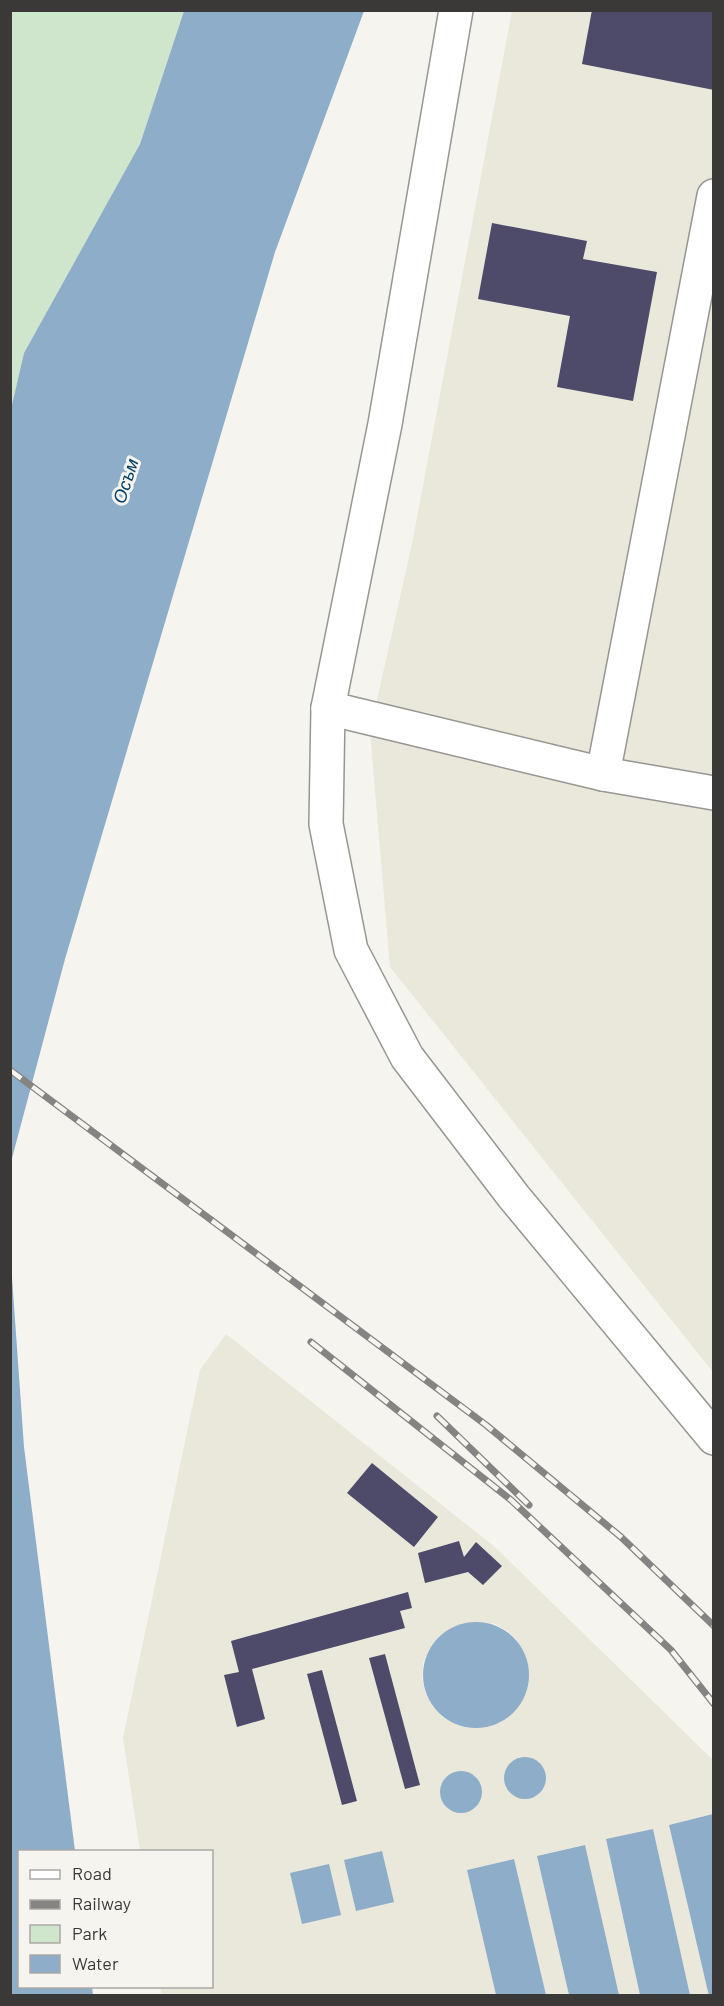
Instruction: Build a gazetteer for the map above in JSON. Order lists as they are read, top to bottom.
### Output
{
  "water": ["Осъм"],
  "legend": [
    "Road",
    "Railway",
    "Park",
    "Water"
  ]
}
